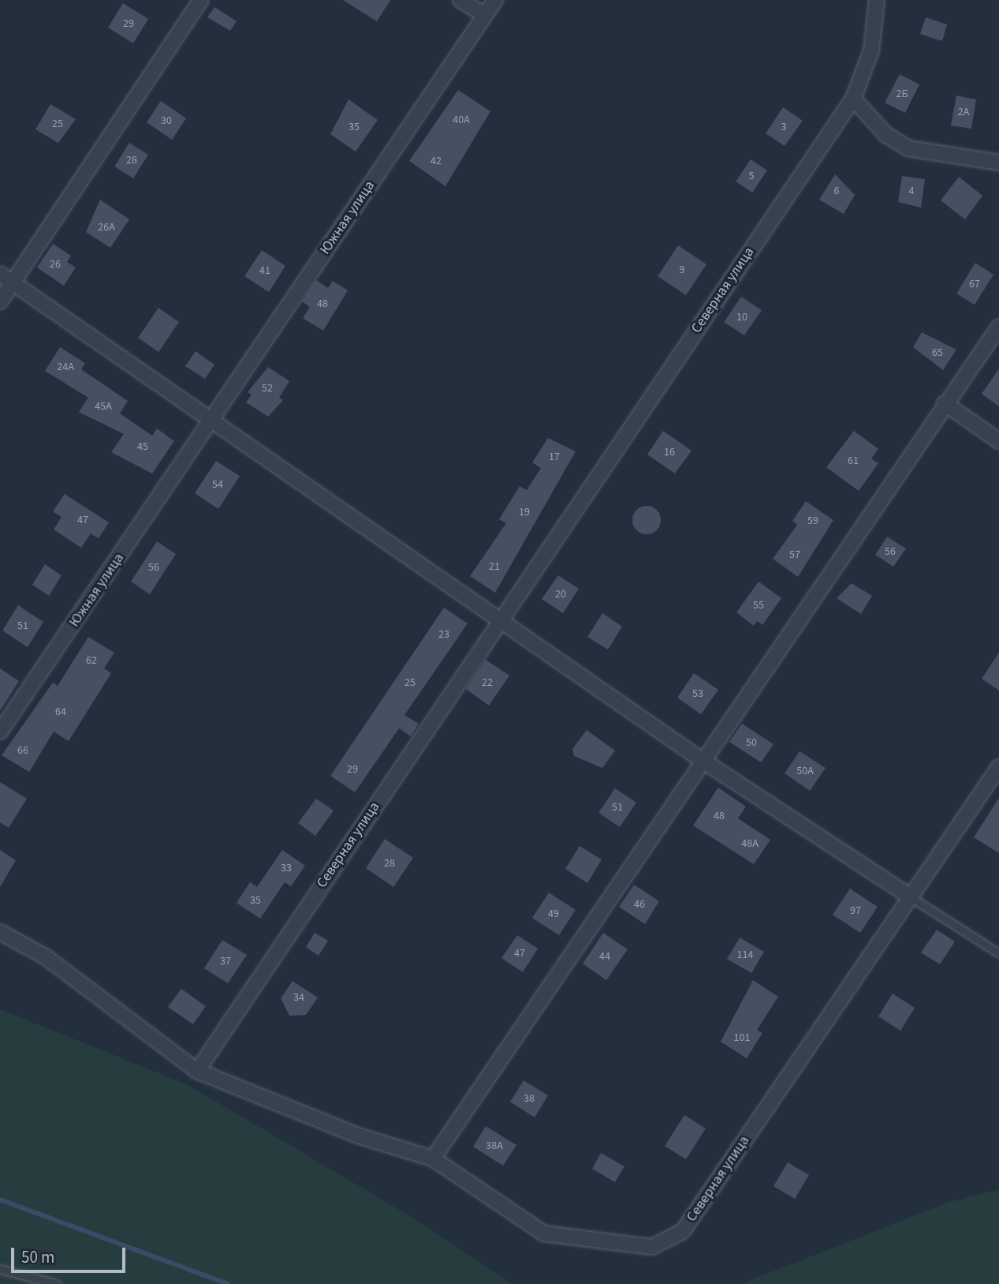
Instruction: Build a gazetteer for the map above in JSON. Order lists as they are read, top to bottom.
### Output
{
  "streets": {
    "street": ["Южная улица", "Северная улица"]
  },
  "house_numbers": [
    "29",
    "2Б",
    "2А",
    "40А",
    "30",
    "25",
    "35",
    "3",
    "28",
    "42",
    "5",
    "6",
    "4",
    "26А",
    "26",
    "9",
    "41",
    "67",
    "48",
    "10",
    "65",
    "24А",
    "52",
    "45А",
    "45",
    "16",
    "17",
    "61",
    "54",
    "19",
    "47",
    "59",
    "56",
    "57",
    "21",
    "56",
    "20",
    "55",
    "51",
    "23",
    "62",
    "25",
    "22",
    "53",
    "64",
    "50",
    "66",
    "29",
    "50А",
    "51",
    "48",
    "48А",
    "28",
    "33",
    "35",
    "46",
    "97",
    "49",
    "47",
    "114",
    "44",
    "37",
    "34",
    "101",
    "38",
    "38А"
  ],
  "scale_bar": "50 m"
}
